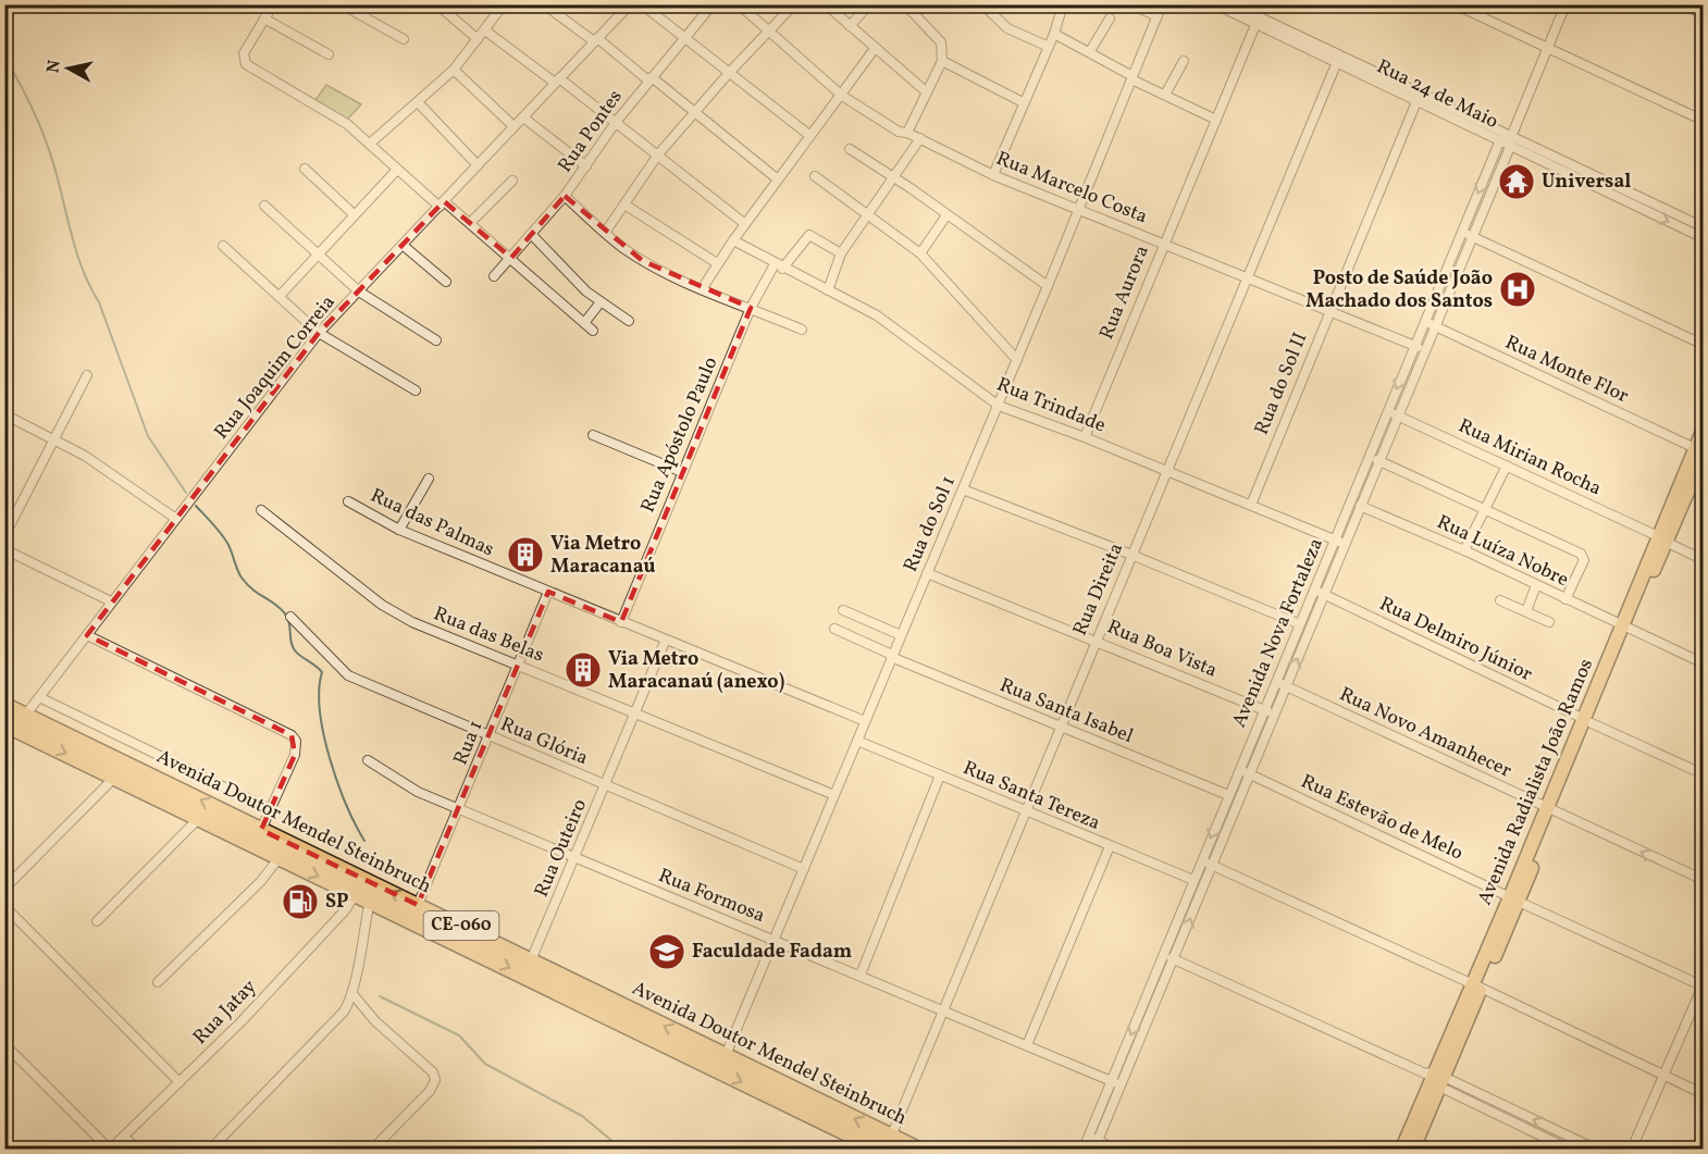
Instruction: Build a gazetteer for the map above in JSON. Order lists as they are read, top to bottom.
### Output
{
  "streets": {
    "highway": ["Avenida Doutor Mendel Steinbruch", "CE-060"],
    "main road": ["Avenida Radialista João Ramos"],
    "street": [
      "Rua 24 de Maio",
      "Rua Pontes",
      "Rua Marcelo Costa",
      "Rua Aurora",
      "Rua Joaquim Correia",
      "Rua Monte Flor",
      "Rua do Sol II",
      "Rua Trindade",
      "Rua Apóstolo Paulo",
      "Rua Mirian Rocha",
      "Rua das Palmas",
      "Rua do Sol 1",
      "Rua Luíza Nobre",
      "Rua Direita",
      "Avenida Nova Fortaleza",
      "Rua das Belas",
      "Rua Delmiro Júnior",
      "Rua Boa Vista",
      "Rua Santa Isabel",
      "Rua Novo Amanhecer",
      "Rua Glória",
      "Rua 1",
      "Rua Santa Tereza",
      "Rua Estevão de Melo",
      "Rua Outeiro",
      "Rua Formosa",
      "Rua Jatay"
    ]
  },
  "crossings": [
    ["Rua 24 de Maio", "Rua Aurora"],
    ["Rua 24 de Maio", "Rua do Sol II"],
    ["Rua 24 de Maio", "Rua Direita"],
    ["Rua 24 de Maio", "Avenida Nova Fortaleza"],
    ["Rua Marcelo Costa", "Rua Aurora"],
    ["Rua Marcelo Costa", "Rua do Sol II"],
    ["Rua Marcelo Costa", "Rua do Sol 1"],
    ["Rua Marcelo Costa", "Rua Direita"],
    ["Rua Marcelo Costa", "Avenida Nova Fortaleza"],
    ["Rua Aurora", "Rua Trindade"],
    ["Rua Joaquim Correia", "Avenida Doutor Mendel Steinbruch"],
    ["Rua Monte Flor", "Avenida Nova Fortaleza"],
    ["Rua Monte Flor", "Avenida Radialista João Ramos"],
    ["Rua do Sol II", "Rua Trindade"],
    ["Rua Trindade", "Rua Apóstolo Paulo"],
    ["Rua Trindade", "Rua do Sol 1"],
    ["Rua Trindade", "Rua Direita"],
    ["Rua Trindade", "Avenida Nova Fortaleza"],
    ["Rua Apóstolo Paulo", "Rua das Palmas"],
    ["Rua Mirian Rocha", "Avenida Nova Fortaleza"],
    ["Rua Mirian Rocha", "Avenida Radialista João Ramos"],
    ["Rua das Palmas", "Rua do Sol 1"],
    ["Rua das Palmas", "Rua 1"],
    ["Rua das Palmas", "Rua Outeiro"],
    ["Rua do Sol 1", "Rua das Belas"],
    ["Rua do Sol 1", "Rua Boa Vista"],
    ["Rua do Sol 1", "Rua Santa Isabel"],
    ["Rua do Sol 1", "Rua Glória"],
    ["Rua do Sol 1", "Rua Santa Tereza"],
    ["Rua do Sol 1", "Avenida Doutor Mendel Steinbruch"],
    ["Rua do Sol 1", "Rua Formosa"],
    ["Rua Luíza Nobre", "Avenida Nova Fortaleza"],
    ["Rua Luíza Nobre", "Avenida Radialista João Ramos"],
    ["Rua Direita", "Rua Boa Vista"],
    ["Rua Direita", "Rua Santa Isabel"],
    ["Rua Direita", "Rua Santa Tereza"],
    ["Rua Direita", "Avenida Doutor Mendel Steinbruch"],
    ["Rua Direita", "Rua Formosa"],
    ["Avenida Nova Fortaleza", "Rua Delmiro Júnior"],
    ["Avenida Nova Fortaleza", "Rua Boa Vista"],
    ["Avenida Nova Fortaleza", "Rua Santa Isabel"],
    ["Avenida Nova Fortaleza", "Rua Novo Amanhecer"],
    ["Avenida Nova Fortaleza", "Rua Santa Tereza"],
    ["Avenida Nova Fortaleza", "Rua Estevão de Melo"],
    ["Avenida Nova Fortaleza", "Rua Formosa"],
    ["Rua das Belas", "Rua 1"],
    ["Rua das Belas", "Rua Outeiro"],
    ["Rua Delmiro Júnior", "Avenida Radialista João Ramos"],
    ["Rua Novo Amanhecer", "Avenida Radialista João Ramos"],
    ["Rua Glória", "Rua 1"],
    ["Rua Glória", "Rua Outeiro"],
    ["Rua 1", "Avenida Doutor Mendel Steinbruch"],
    ["Rua 1", "Rua Formosa"],
    ["Avenida Radialista João Ramos", "Rua Estevão de Melo"],
    ["Avenida Doutor Mendel Steinbruch", "Rua Outeiro"],
    ["Avenida Doutor Mendel Steinbruch", "Rua Jatay"],
    ["Rua Outeiro", "Rua Formosa"]
  ],
  "one_way": ["Rua Novo Amanhecer"],
  "places": {
    "temple": ["Universal"],
    "hospital": ["Posto de Saúde João Machado dos Santos"],
    "building": ["Via Metro Maracanaú", "Via Metro Maracanaú (anexo)"],
    "fuel station": ["SP"],
    "school or university": ["Faculdade Fadam"]
  },
  "north": "left"
}
